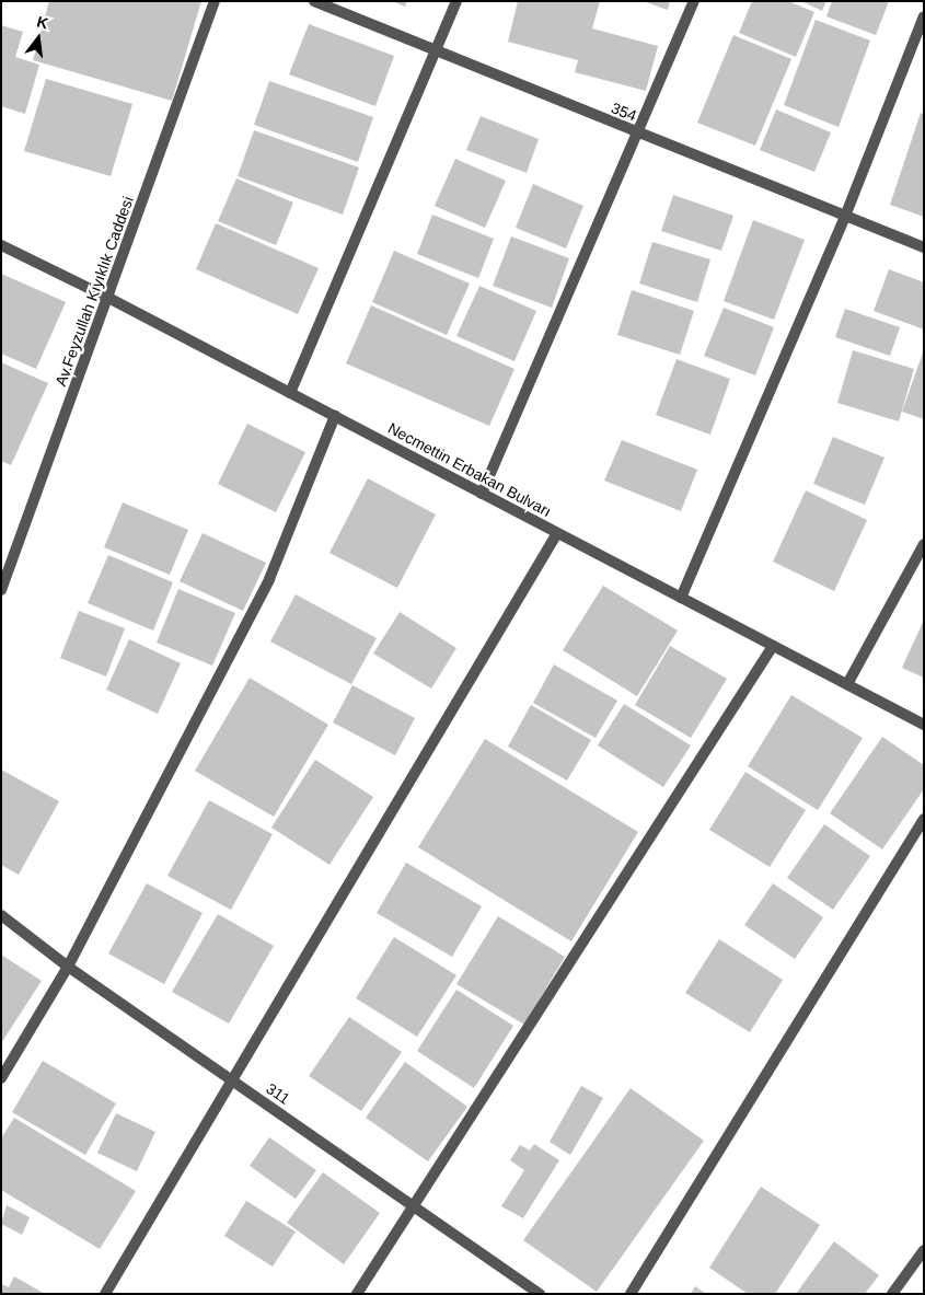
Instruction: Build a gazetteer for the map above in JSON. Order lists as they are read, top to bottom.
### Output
{
  "streets": {
    "street": [
      "354",
      "Av.Feyzullah Kıyıklık Caddesi",
      "Necmettin Erbakan Bulvarı",
      "311"
    ]
  },
  "crossings": [
    ["Av.Feyzullah Kıyıklık Caddesi", "Necmettin Erbakan Bulvarı"]
  ],
  "north": "top"
}
